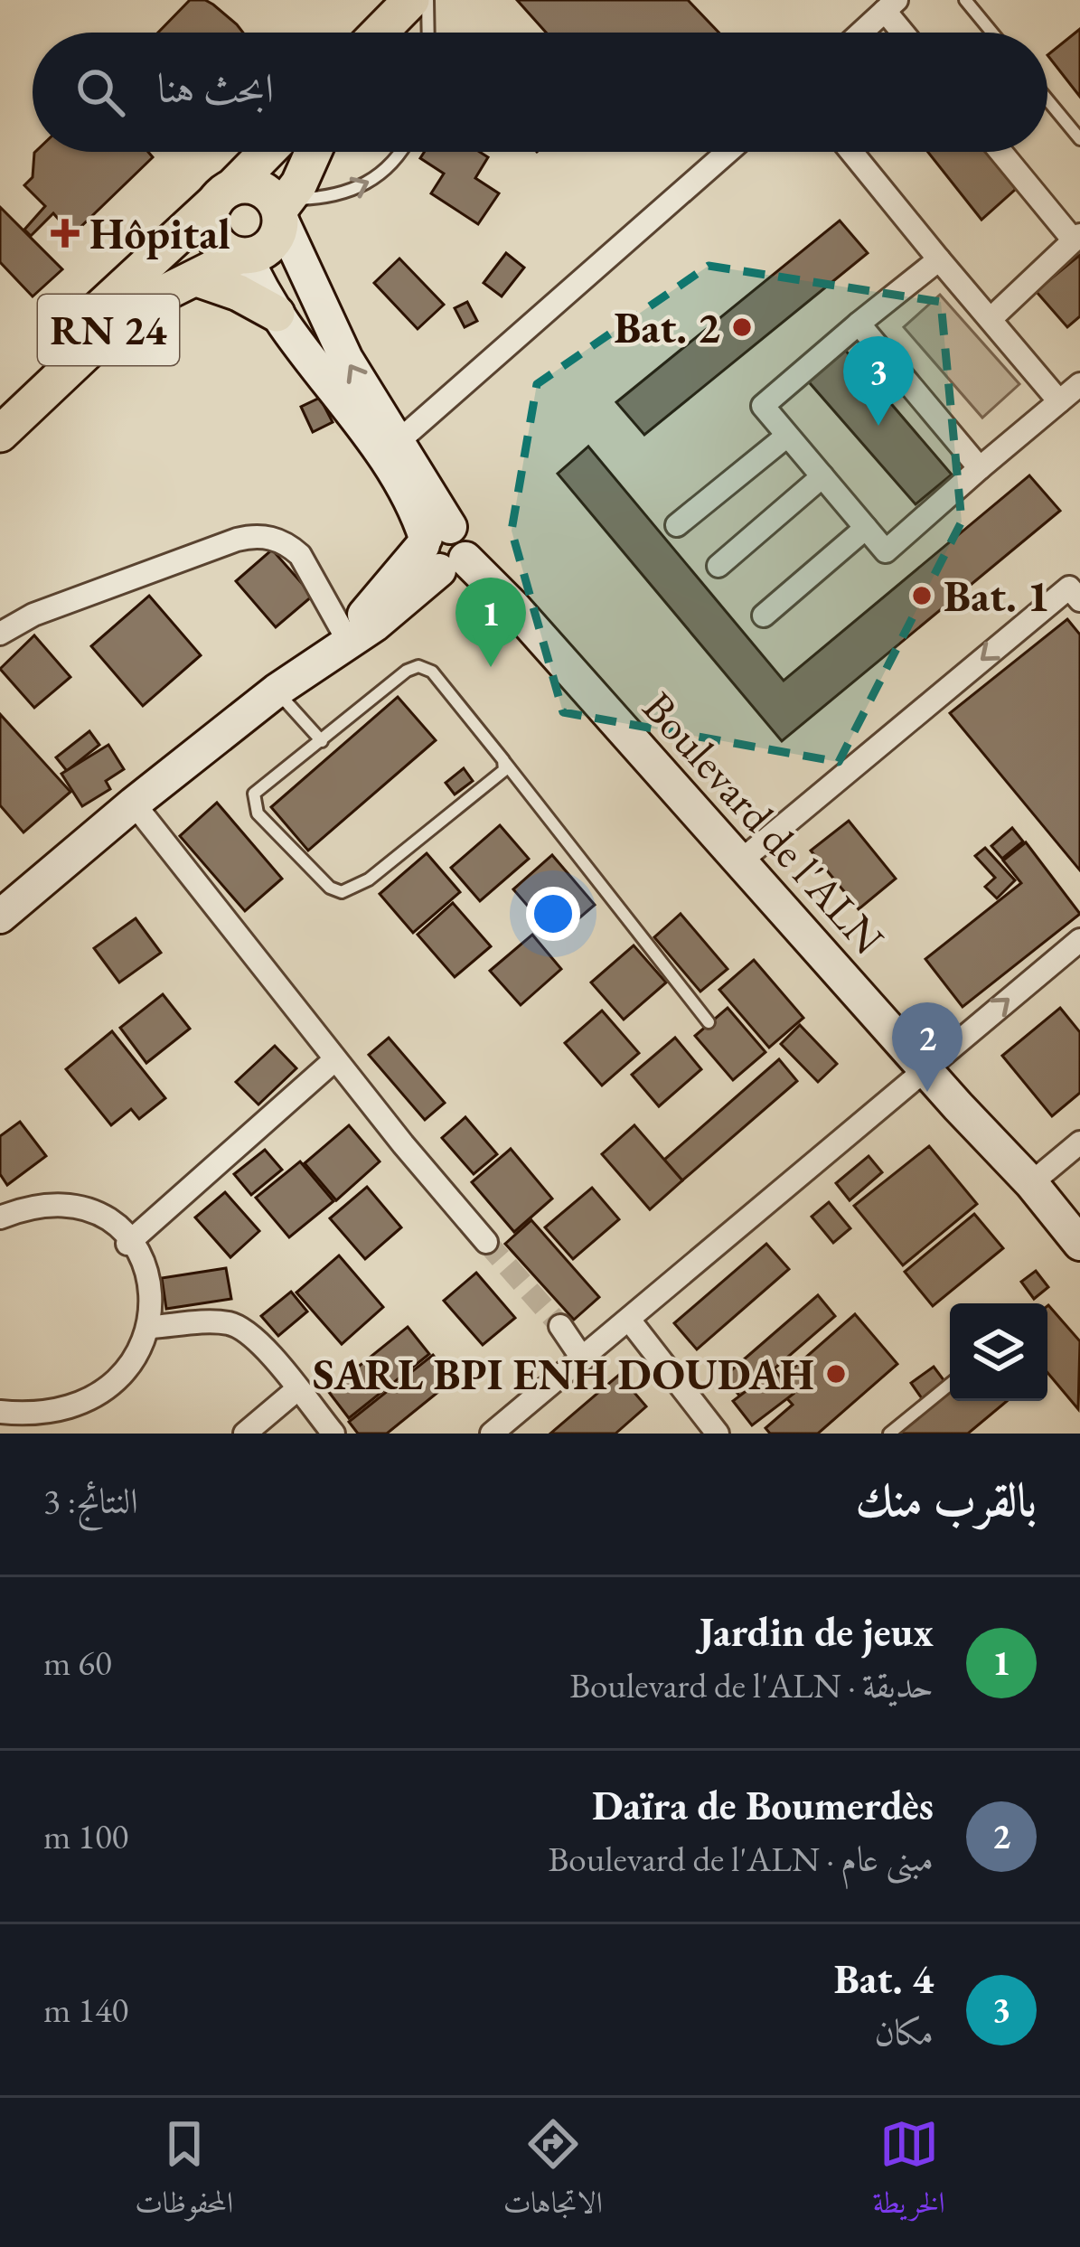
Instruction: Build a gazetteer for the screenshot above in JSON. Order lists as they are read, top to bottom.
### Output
{
  "streets": {
    "main road": ["RN 24", "Boulevard de l'ALN"]
  },
  "places": {
    "health": ["Hôpital"],
    "other": ["Bat. 2", "Bat. 1", "SARL BPI ENH DOUDAH"]
  },
  "page": {
    "search": "ابحث هنا",
    "pins": ["3", "1", "2"],
    "heading": ["بالقرب منك", "النتائج: 3"],
    "list": [
      {
        "mark": "1",
        "name": "Jardin de jeux",
        "note": "حديقة · Boulevard de l'ALN",
        "value": "60 m"
      },
      {
        "mark": "2",
        "name": "Daïra de Boumerdès",
        "note": "مبنى عام · Boulevard de l'ALN",
        "value": "100 m"
      },
      {
        "mark": "3",
        "name": "Bat. 4",
        "note": "مكان",
        "value": "140 m"
      }
    ],
    "nav": ["الخريطة", "الاتجاهات", "المحفوظات"]
  }
}
